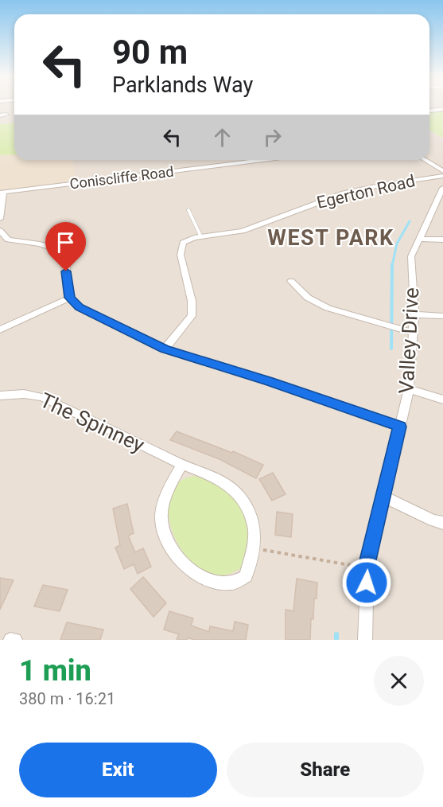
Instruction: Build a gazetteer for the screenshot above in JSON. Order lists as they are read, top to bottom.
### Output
{
  "streets": {
    "street": [
      "Coniscliffe Road",
      "Egerton Road",
      "Valley Drive",
      "The Spinney"
    ]
  },
  "districts": ["WEST PARK"],
  "page": {
    "turn": ["90 m", "Parklands Way"],
    "heading": ["1 min", "380 m · 16:21"],
    "buttons": ["Exit", "Share"]
  }
}
